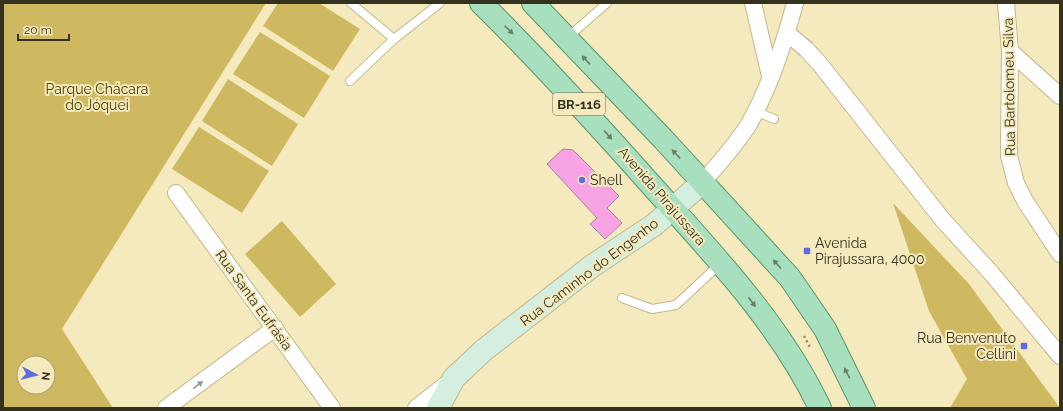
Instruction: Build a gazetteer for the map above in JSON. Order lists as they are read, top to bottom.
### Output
{
  "streets": {
    "main road": ["BR-116", "Avenida Pirajussara"],
    "street": ["Rua Bartolomeu Silva", "Rua Caminho do Engenho", "Rua Santa Eufrásia"]
  },
  "crossings": [
    ["BR-116", "Rua Caminho do Engenho"],
    ["Avenida Pirajussara", "Rua Caminho do Engenho"]
  ],
  "parks": ["Parque Chácara do Jóquei"],
  "places": {
    "other": ["Shell"],
    "transit": ["Avenida Pirajussara, 4000", "Rua Benvenuto Cellini"]
  },
  "scale_bar": "20 m",
  "north": "right"
}
